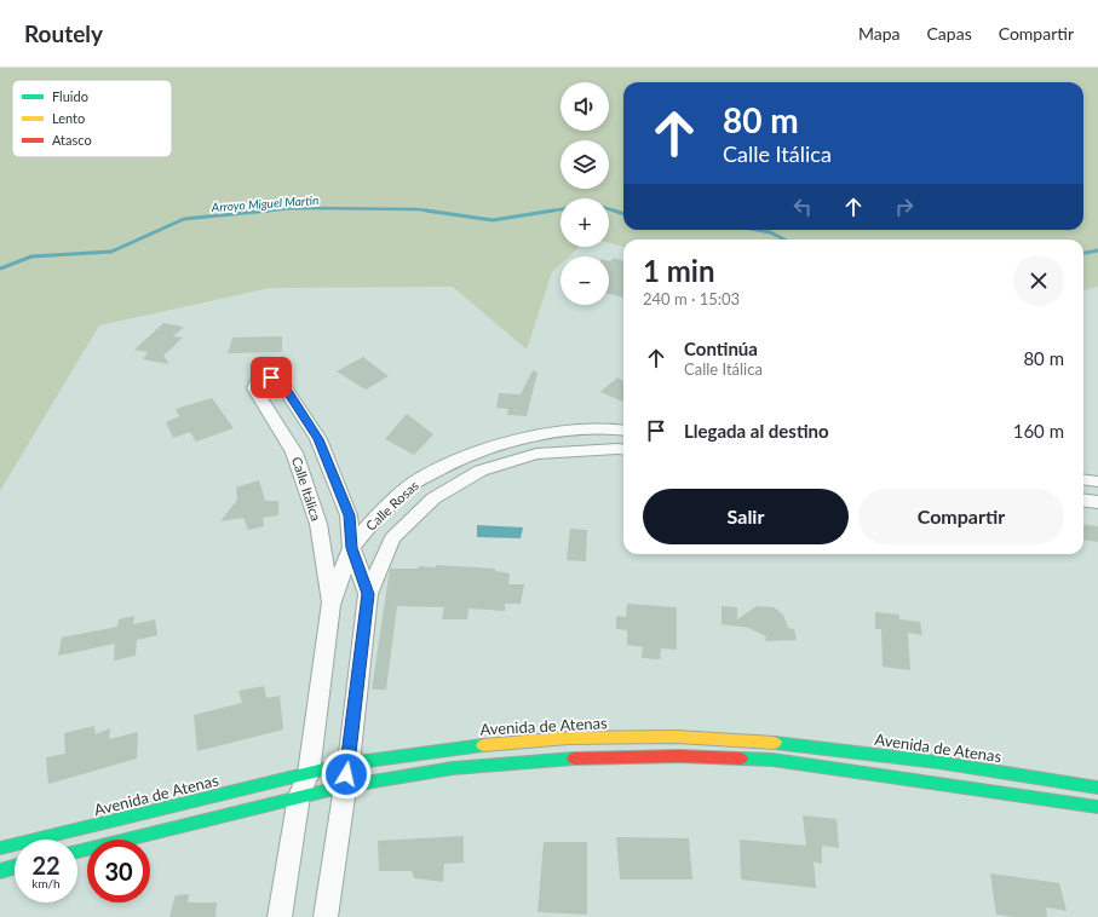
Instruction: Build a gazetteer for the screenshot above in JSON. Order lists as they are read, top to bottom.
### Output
{
  "streets": {
    "main road": ["Avenida de Atenas"],
    "street": ["Calle Itálica", "Calle Rosas"]
  },
  "crossings": [
    ["Calle Itálica", "Calle Rosas"],
    ["Calle Rosas", "Avenida de Atenas"]
  ],
  "water": ["Arroyo Miguel Martin"],
  "legend": ["Fluido", "Lento", "Atasco"],
  "page": {
    "header": "Routely",
    "nav": ["Mapa", "Capas", "Compartir"],
    "map_buttons": ["+", "−"],
    "turn": ["80 m", "Calle Itálica"],
    "heading": ["1 min", "240 m · 15:03"],
    "list": [
      {
        "name": "Continúa",
        "note": "Calle Itálica",
        "value": "80 m"
      },
      {
        "name": "Llegada al destino",
        "value": "160 m"
      }
    ],
    "buttons": ["Salir", "Compartir"],
    "speed": "22 km/h",
    "limit": "30"
  }
}
